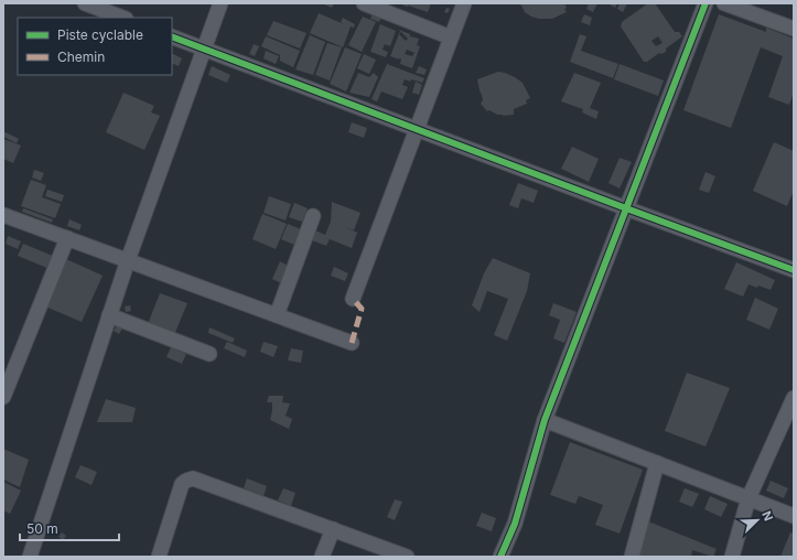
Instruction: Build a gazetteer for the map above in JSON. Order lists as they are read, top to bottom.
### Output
{
  "legend": ["Piste cyclable", "Chemin"],
  "scale_bar": "50 m",
  "north": "top right"
}
